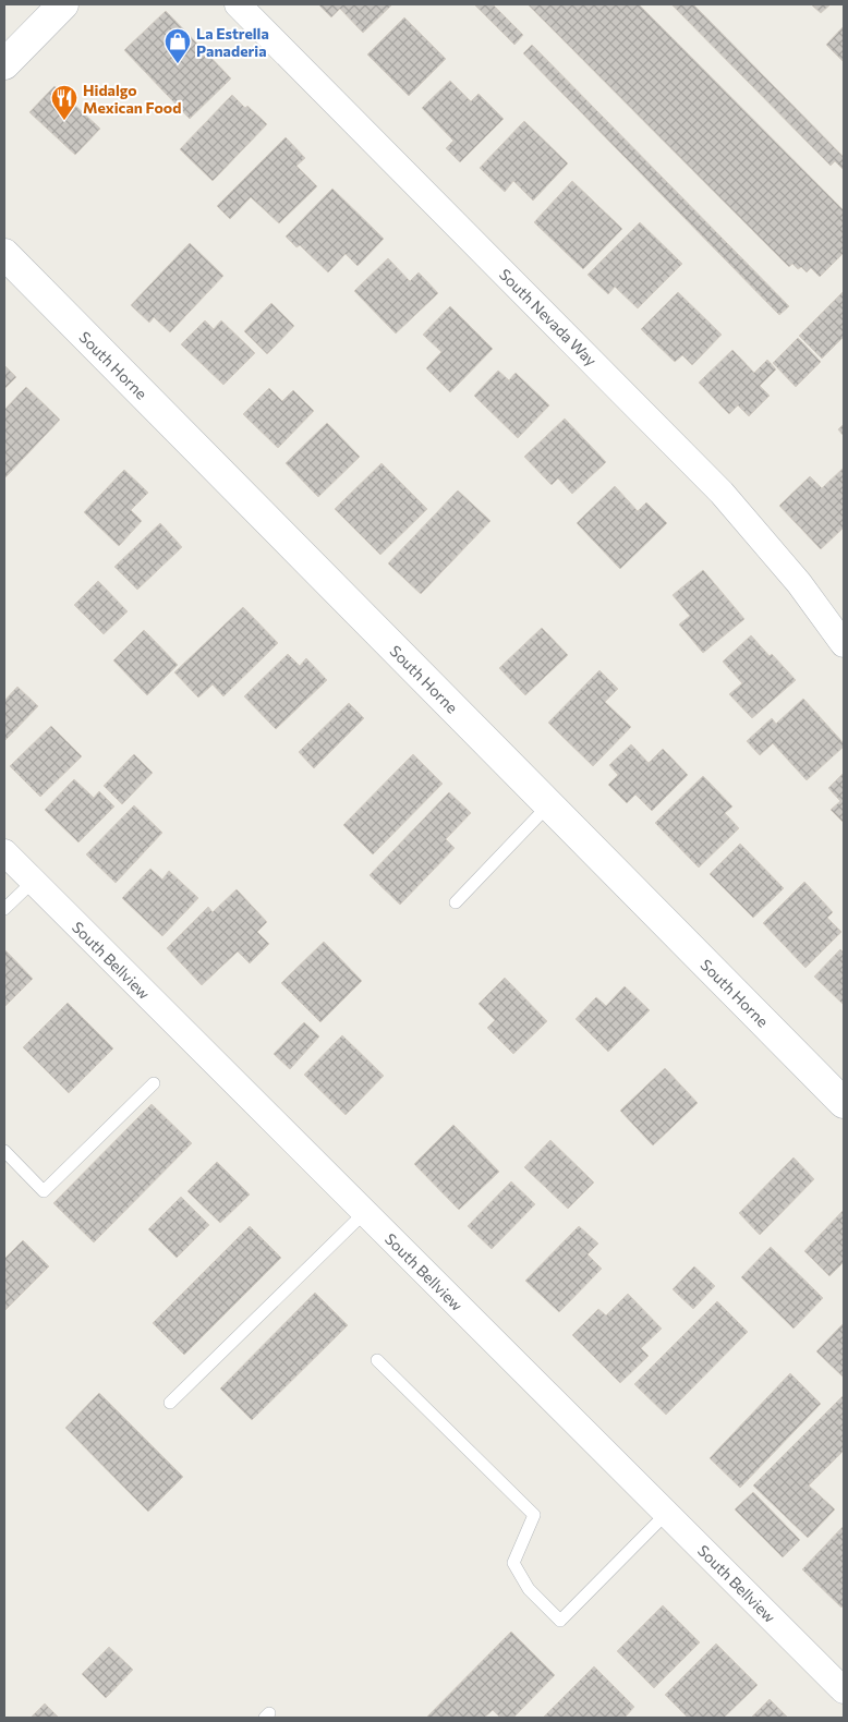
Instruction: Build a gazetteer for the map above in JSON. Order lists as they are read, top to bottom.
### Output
{
  "streets": {
    "street": ["South Nevada Way", "South Horne", "South Bellview"]
  },
  "places": {
    "shop": ["La Estrella Panaderia"],
    "restaurant": ["Hidalgo Mexican Food"]
  }
}
